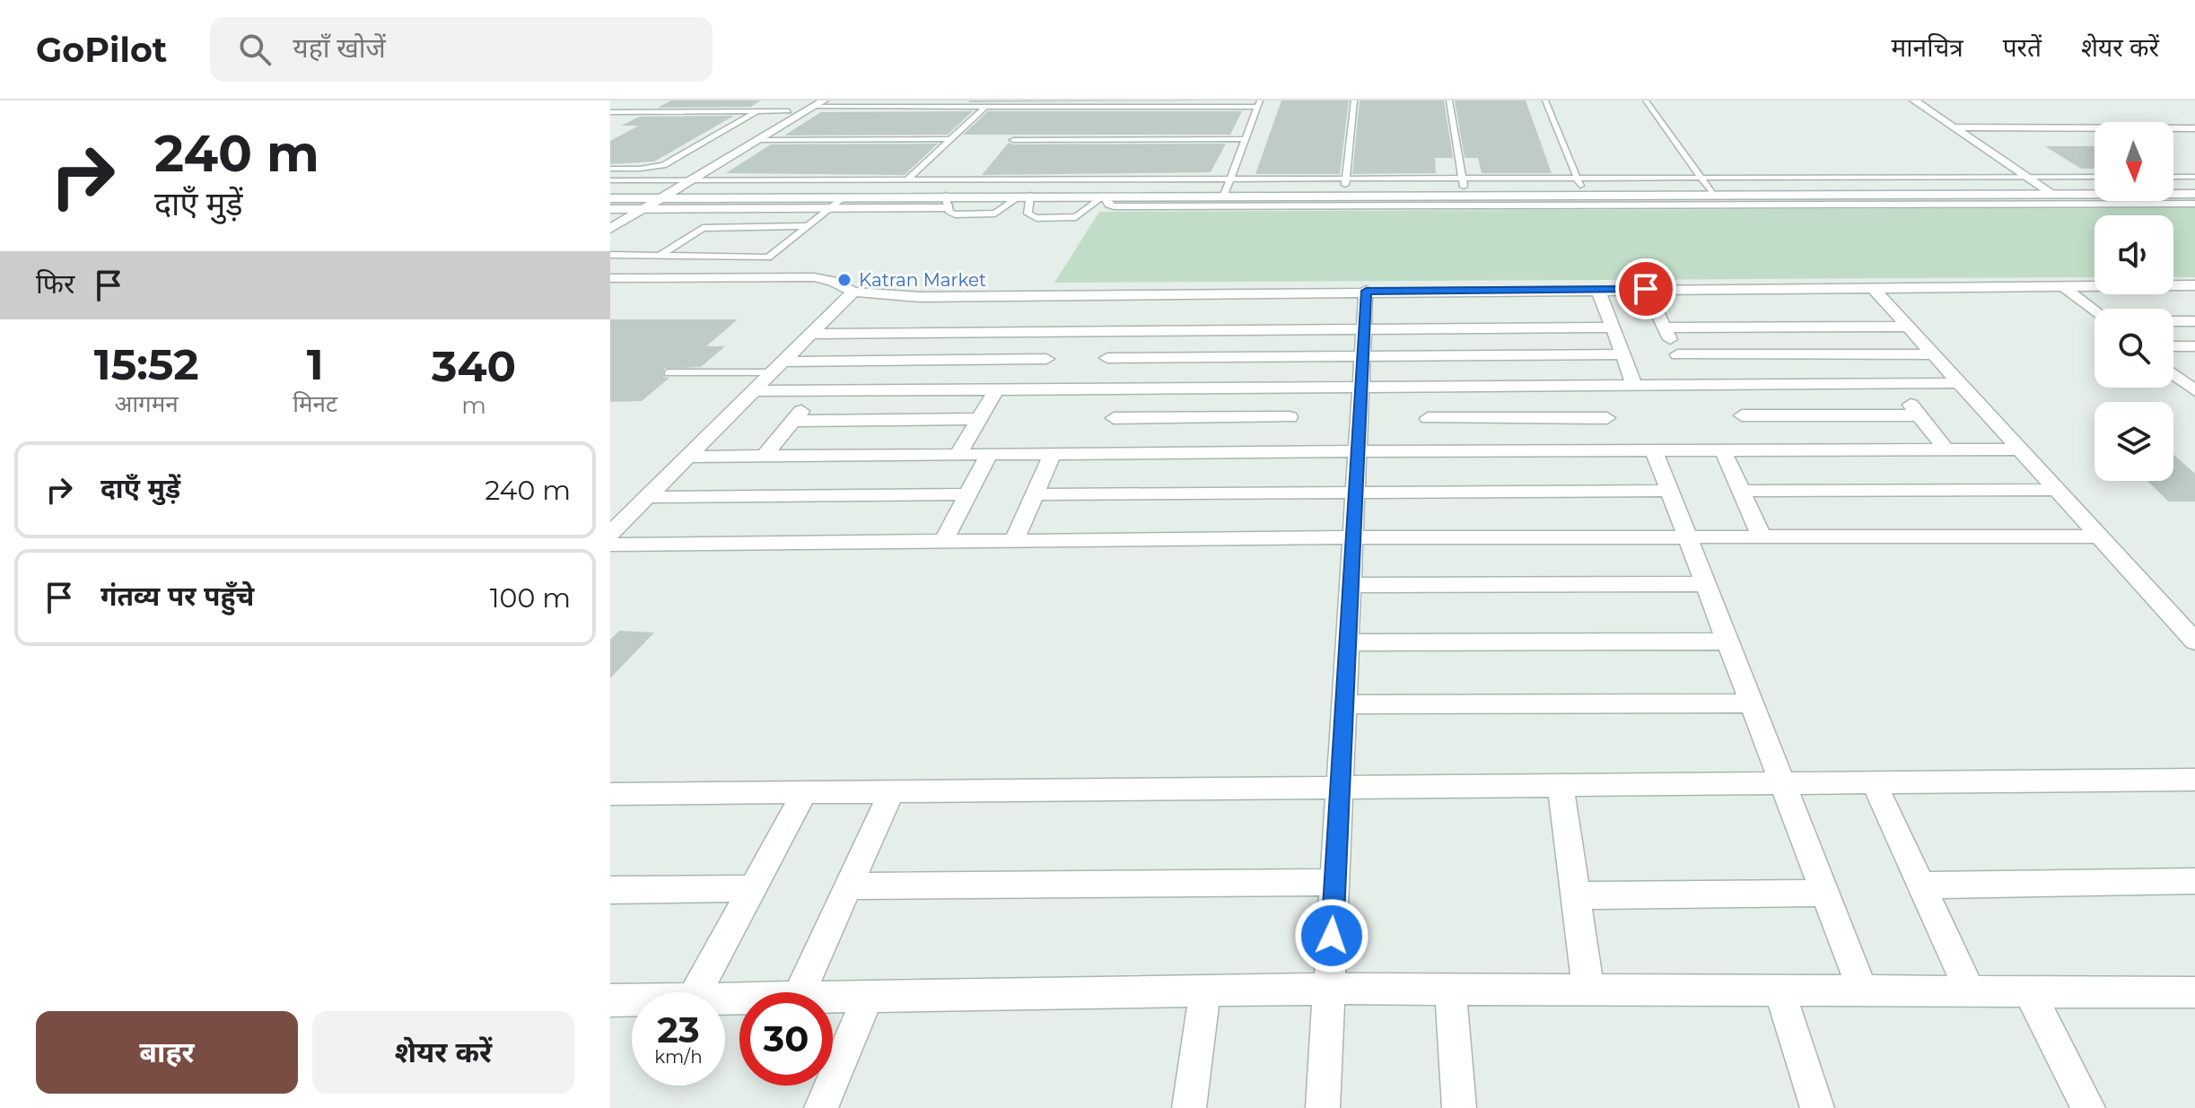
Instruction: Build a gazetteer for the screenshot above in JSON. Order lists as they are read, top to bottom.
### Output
{
  "places": ["Katran Market"],
  "north": "bottom",
  "page": {
    "header": "GoPilot",
    "search": "यहाँ खोजें",
    "nav": ["मानचित्र", "परतें", "शेयर करें"],
    "turn": ["240 m", "दाएँ मुड़ें"],
    "then": "फिर",
    "eta": [
      "15:52",
      "आगमन",
      "1",
      "मिनट",
      "340",
      "m"
    ],
    "list": [
      {
        "name": "दाएँ मुड़ें",
        "value": "240 m"
      },
      {
        "name": "गंतव्य पर पहुँचे",
        "value": "100 m"
      }
    ],
    "speed": "23 km/h",
    "limit": "30",
    "buttons": ["बाहर", "शेयर करें"]
  }
}
